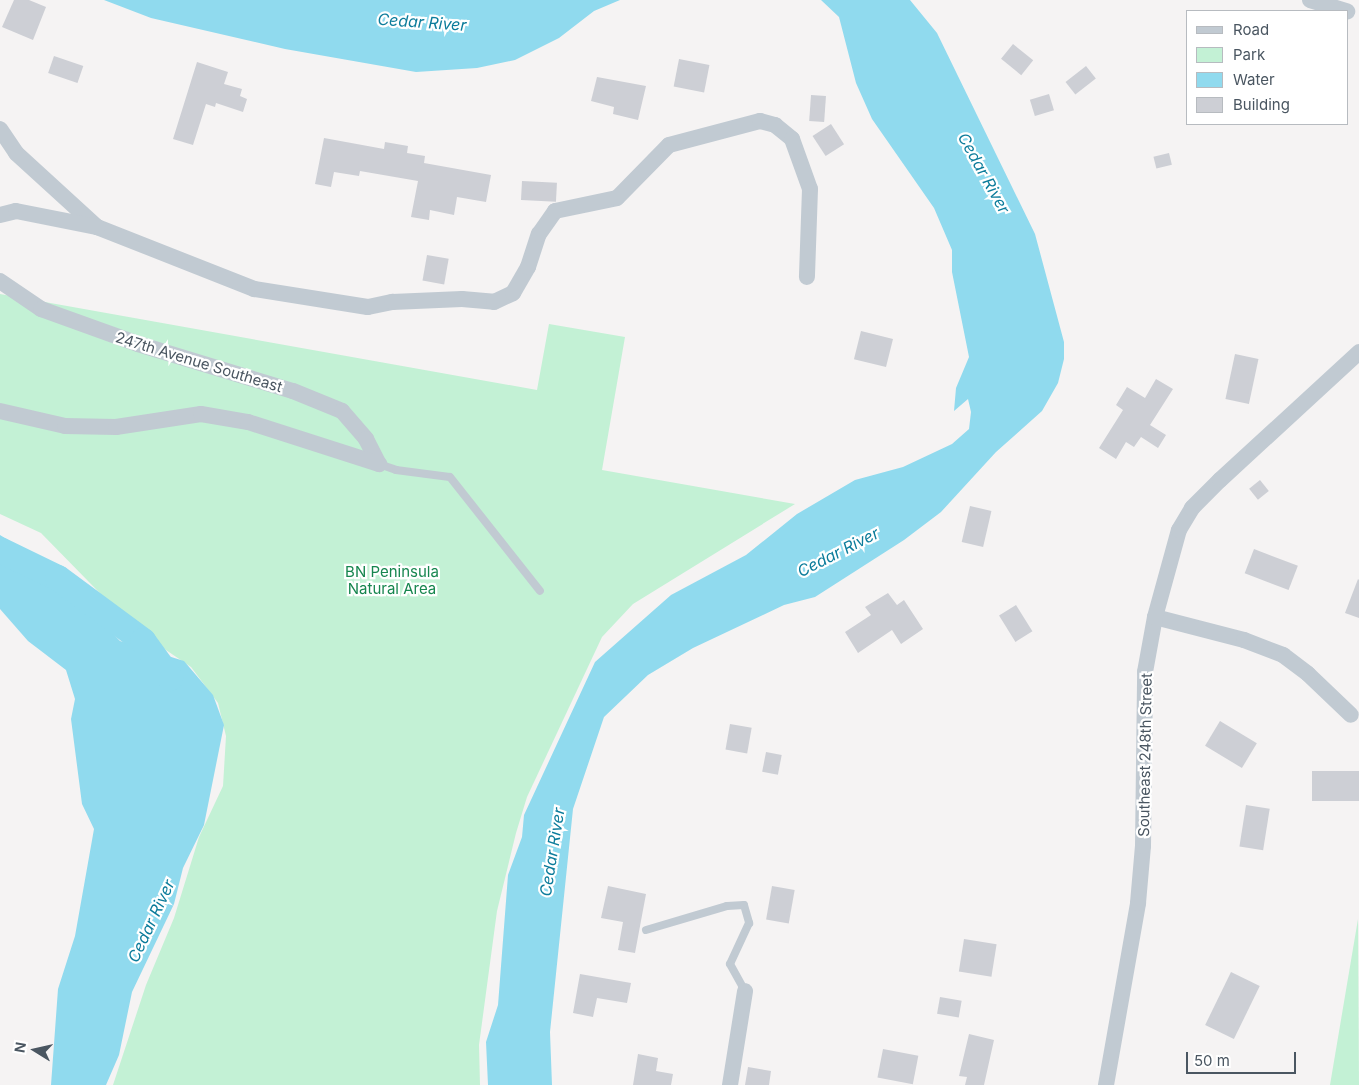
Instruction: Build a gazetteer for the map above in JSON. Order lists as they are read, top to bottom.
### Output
{
  "streets": {
    "street": ["247th Avenue Southeast", "Southeast 248th Street"]
  },
  "water": ["Cedar River"],
  "parks": ["BN Peninsula Natural Area"],
  "legend": [
    "Road",
    "Park",
    "Water",
    "Building"
  ],
  "scale_bar": "50 m",
  "north": "left"
}
